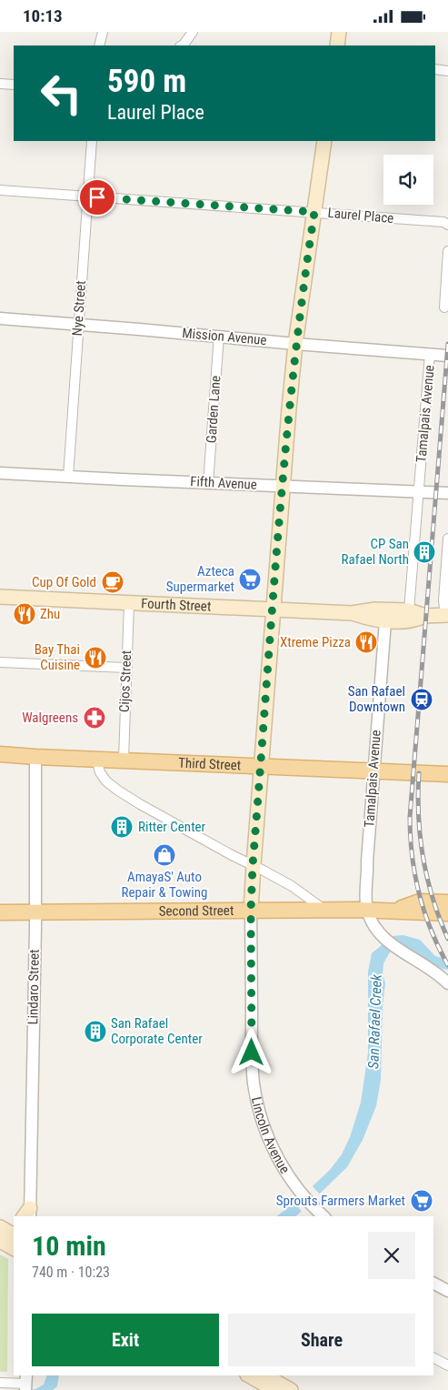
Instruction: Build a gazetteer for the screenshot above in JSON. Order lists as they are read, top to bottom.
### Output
{
  "streets": {
    "main road": [
      "Fourth Street",
      "Third Street",
      "Second Street",
      "Lincoln Avenue"
    ],
    "street": [
      "Laurel Place",
      "Nye Street",
      "Mission Avenue",
      "Garden Lane",
      "Tamalpais Avenue",
      "Fifth Avenue",
      "Cijos Street",
      "Lindaro Street"
    ]
  },
  "crossings": [
    ["Laurel Place", "Nye Street"],
    ["Laurel Place", "Lincoln Avenue"],
    ["Nye Street", "Mission Avenue"],
    ["Nye Street", "Fifth Avenue"],
    ["Mission Avenue", "Garden Lane"],
    ["Mission Avenue", "Tamalpais Avenue"],
    ["Mission Avenue", "Lincoln Avenue"],
    ["Garden Lane", "Fifth Avenue"],
    ["Tamalpais Avenue", "Fifth Avenue"],
    ["Tamalpais Avenue", "Fourth Street"],
    ["Tamalpais Avenue", "Third Street"],
    ["Tamalpais Avenue", "Second Street"],
    ["Fifth Avenue", "Lincoln Avenue"],
    ["Fourth Street", "Cijos Street"],
    ["Fourth Street", "Lincoln Avenue"],
    ["Cijos Street", "Third Street"],
    ["Third Street", "Lindaro Street"],
    ["Third Street", "Lincoln Avenue"],
    ["Second Street", "Lindaro Street"],
    ["Second Street", "Lincoln Avenue"]
  ],
  "water": ["San Rafael Creek"],
  "places": {
    "building": ["CP San Rafael North", "Ritter Center", "San Rafael Corporate Center"],
    "supermarket": ["Azteca Supermarket", "Sprouts Farmers Market"],
    "cafe": ["Cup Of Gold"],
    "restaurant": ["Zhu", "Xtreme Pizza", "Bay Thai Cuisine"],
    "station": ["San Rafael Downtown"],
    "pharmacy": ["Walgreens"],
    "shop": ["AmayaS' Auto Repair & Towing"]
  },
  "page": {
    "status": "10:13",
    "turn": ["590 m", "Laurel Place"],
    "heading": ["10 min", "740 m · 10:23"],
    "buttons": ["Exit", "Share"]
  }
}
